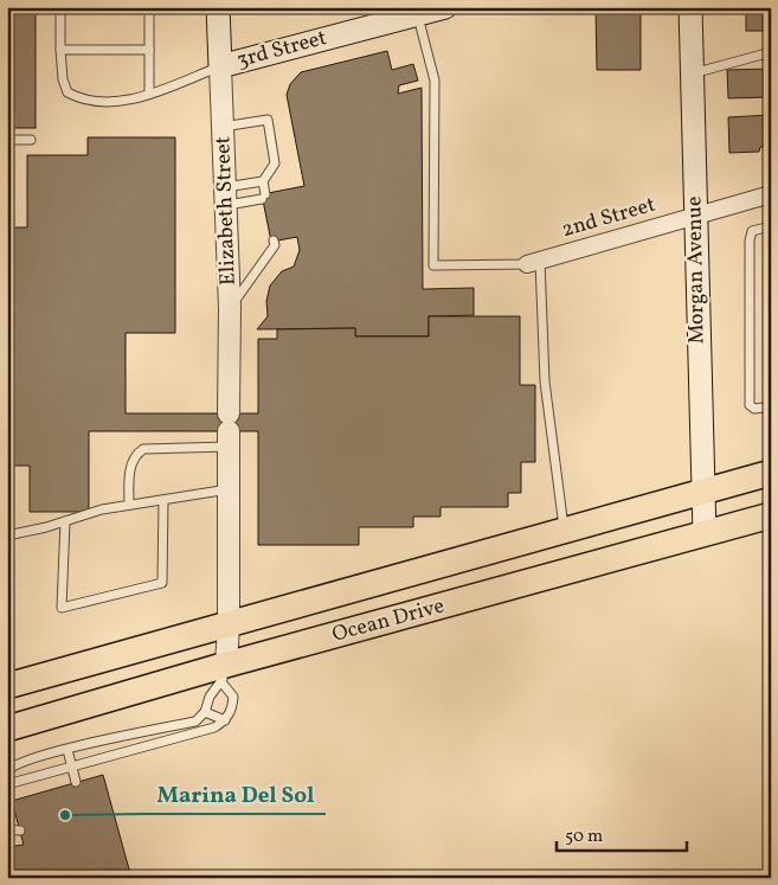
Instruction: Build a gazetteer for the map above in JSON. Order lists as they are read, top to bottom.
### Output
{
  "streets": {
    "main road": [
      "3rd Street",
      "Elizabeth Street",
      "Morgan Avenue",
      "Ocean Drive"
    ],
    "street": ["2nd Street"]
  },
  "crossings": [
    ["3rd Street", "Elizabeth Street"],
    ["Elizabeth Street", "Ocean Drive"],
    ["2nd Street", "Morgan Avenue"],
    ["Morgan Avenue", "Ocean Drive"]
  ],
  "places": ["Marina Del Sol"],
  "scale_bar": "50 m"
}
